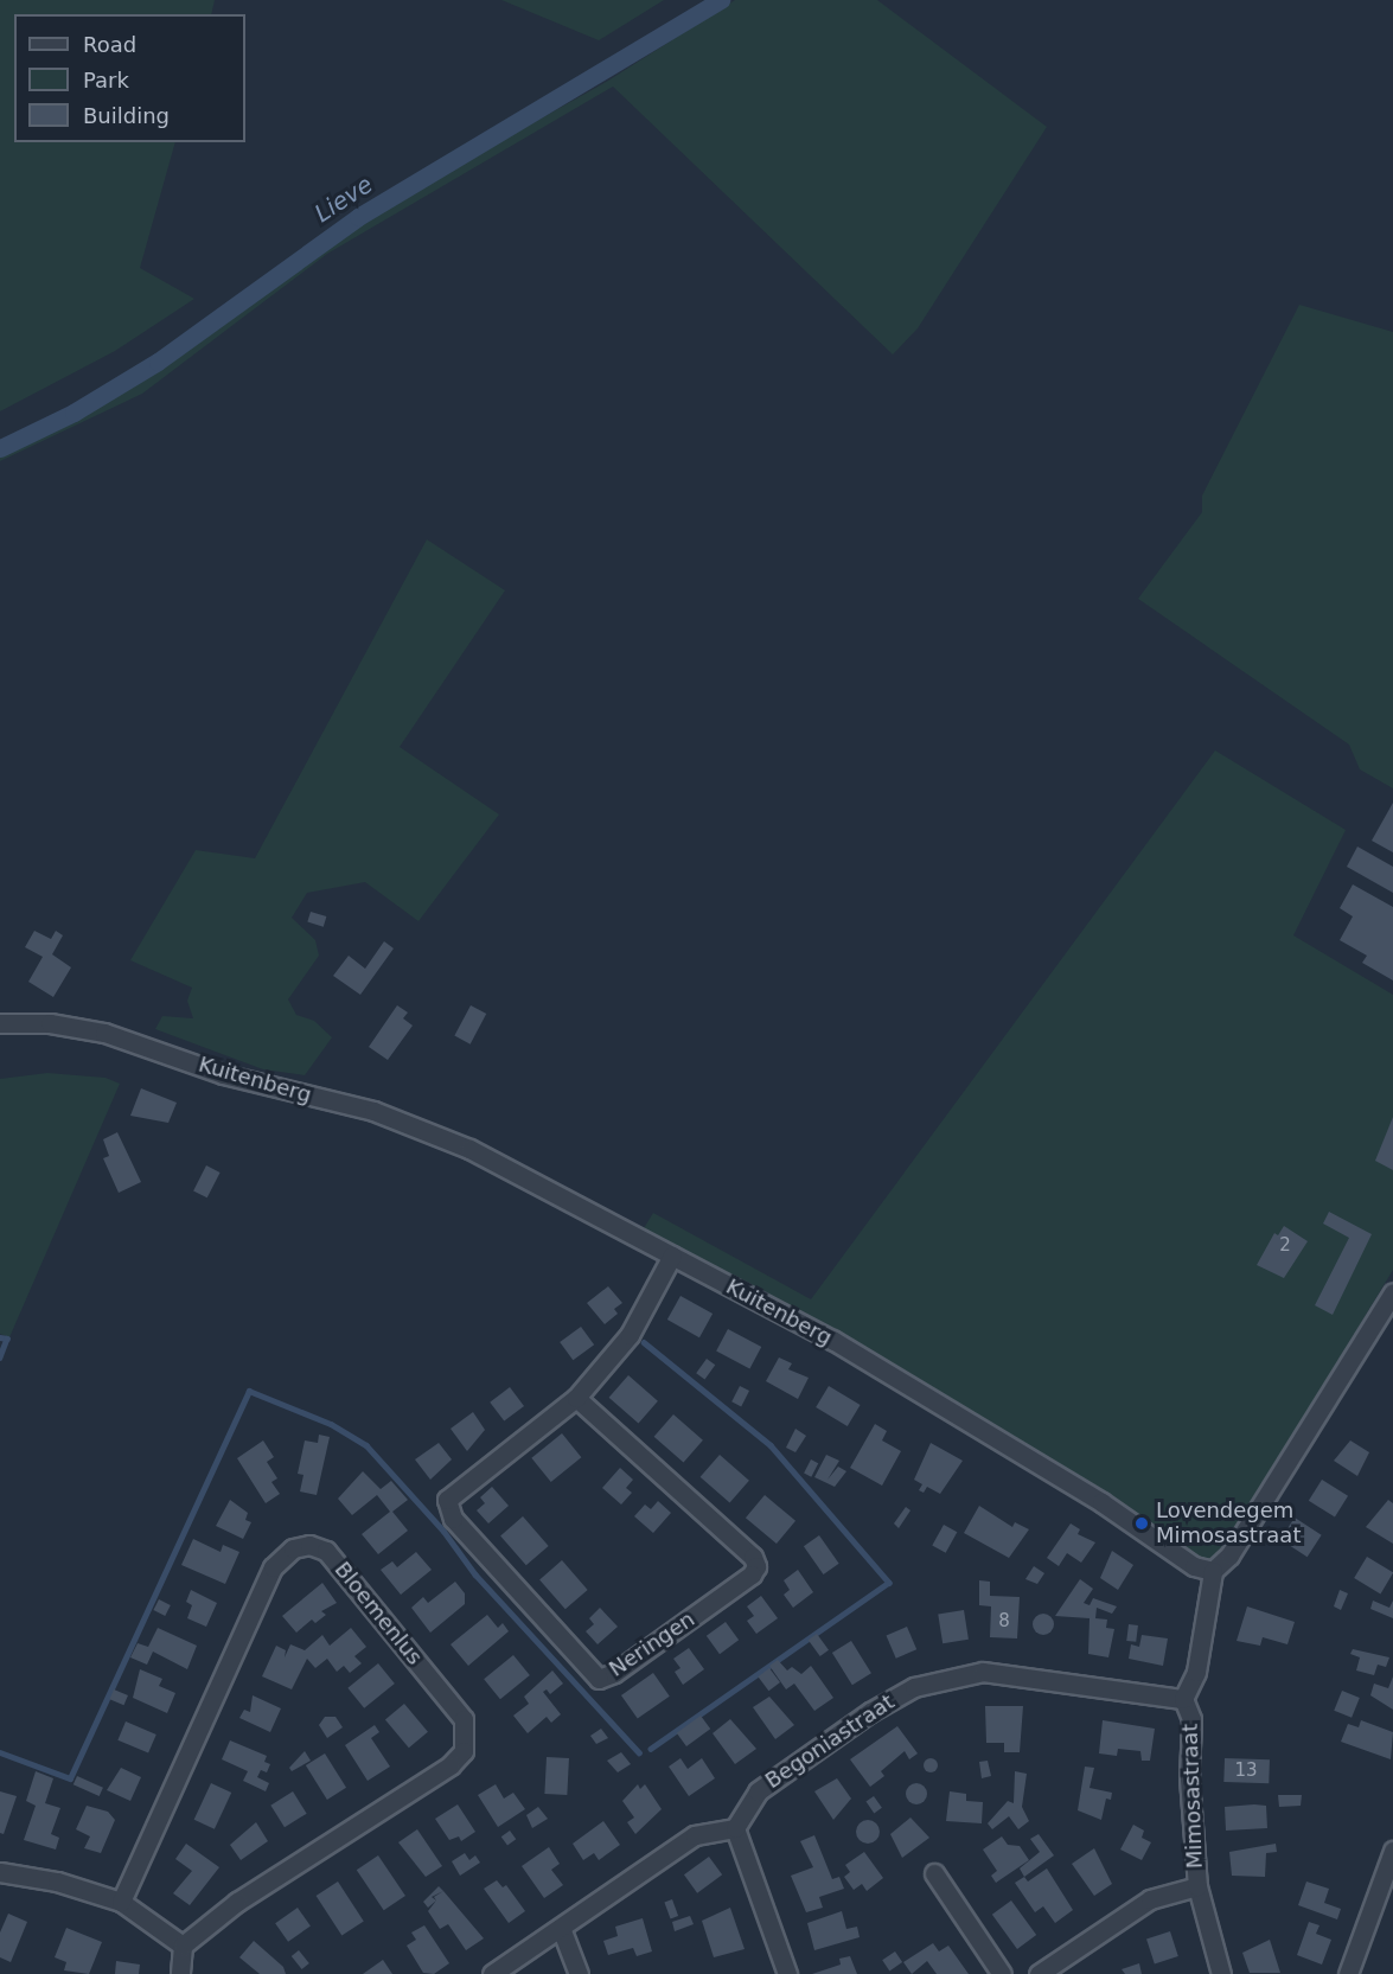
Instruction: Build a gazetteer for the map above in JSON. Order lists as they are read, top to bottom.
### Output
{
  "streets": {
    "street": [
      "Kuitenberg",
      "Bloemenlus",
      "Neringen",
      "Begoniastraat",
      "Mimosastraat"
    ]
  },
  "crossings": [
    ["Kuitenberg", "Neringen"],
    ["Kuitenberg", "Mimosastraat"],
    ["Begoniastraat", "Mimosastraat"]
  ],
  "water": ["Lieve"],
  "places": ["Lovendegem Mimosastraat"],
  "house_numbers": ["2", "8", "13"],
  "legend": ["Road", "Park", "Building"]
}
